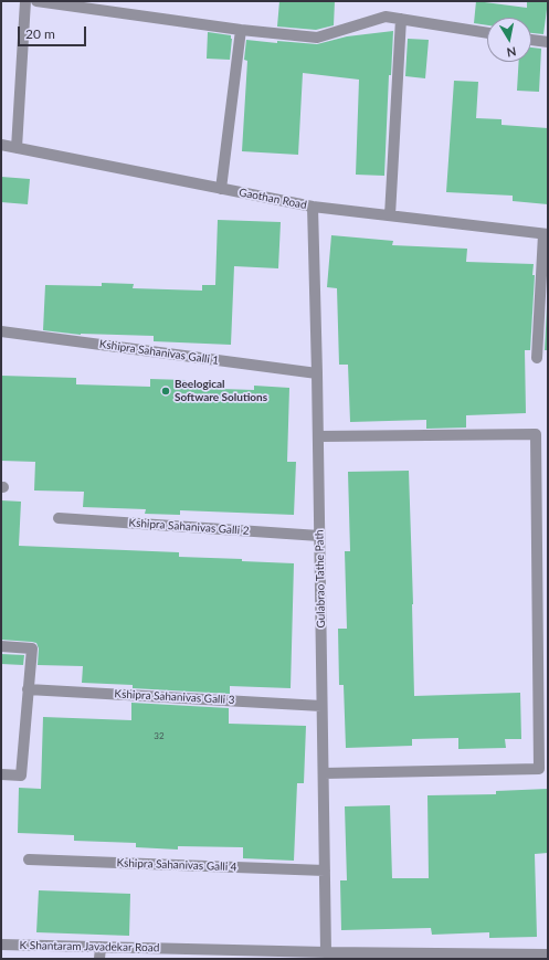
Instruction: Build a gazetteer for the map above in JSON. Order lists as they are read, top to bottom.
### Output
{
  "streets": {
    "street": [
      "Gaothan Road",
      "Kshipra Sahanivas Galli 1",
      "Kshipra Sahanivas Galli 2",
      "Gulabrao Tathe Path",
      "Kshipra Sahanivas Galli 3",
      "Kshipra Sahanivas Galli 4",
      "K Shantaram Javadekar Road"
    ]
  },
  "crossings": [
    ["Gaothan Road", "Gulabrao Tathe Path"],
    ["Kshipra Sahanivas Galli 1", "Gulabrao Tathe Path"],
    ["Kshipra Sahanivas Galli 2", "Gulabrao Tathe Path"],
    ["Gulabrao Tathe Path", "Kshipra Sahanivas Galli 3"],
    ["Gulabrao Tathe Path", "Kshipra Sahanivas Galli 4"],
    ["Gulabrao Tathe Path", "K Shantaram Javadekar Road"]
  ],
  "places": ["Beelogical Software Solutions"],
  "house_numbers": ["32"],
  "scale_bar": "20 m",
  "north": "bottom"
}
